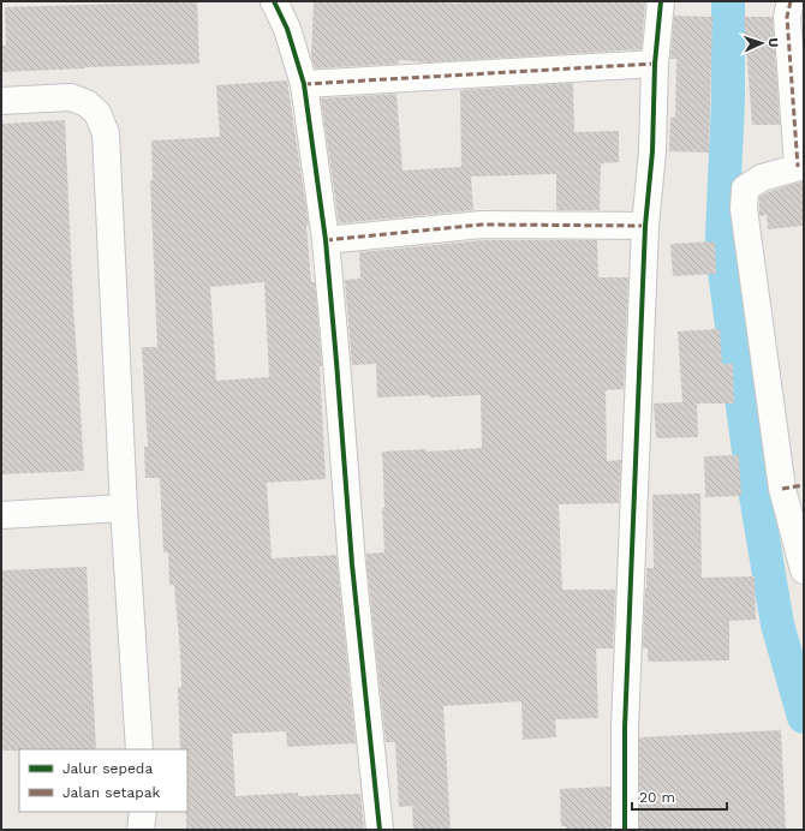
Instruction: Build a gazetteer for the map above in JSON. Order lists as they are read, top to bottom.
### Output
{
  "legend": ["Jalur sepeda", "Jalan setapak"],
  "scale_bar": "20 m",
  "north": "right"
}
